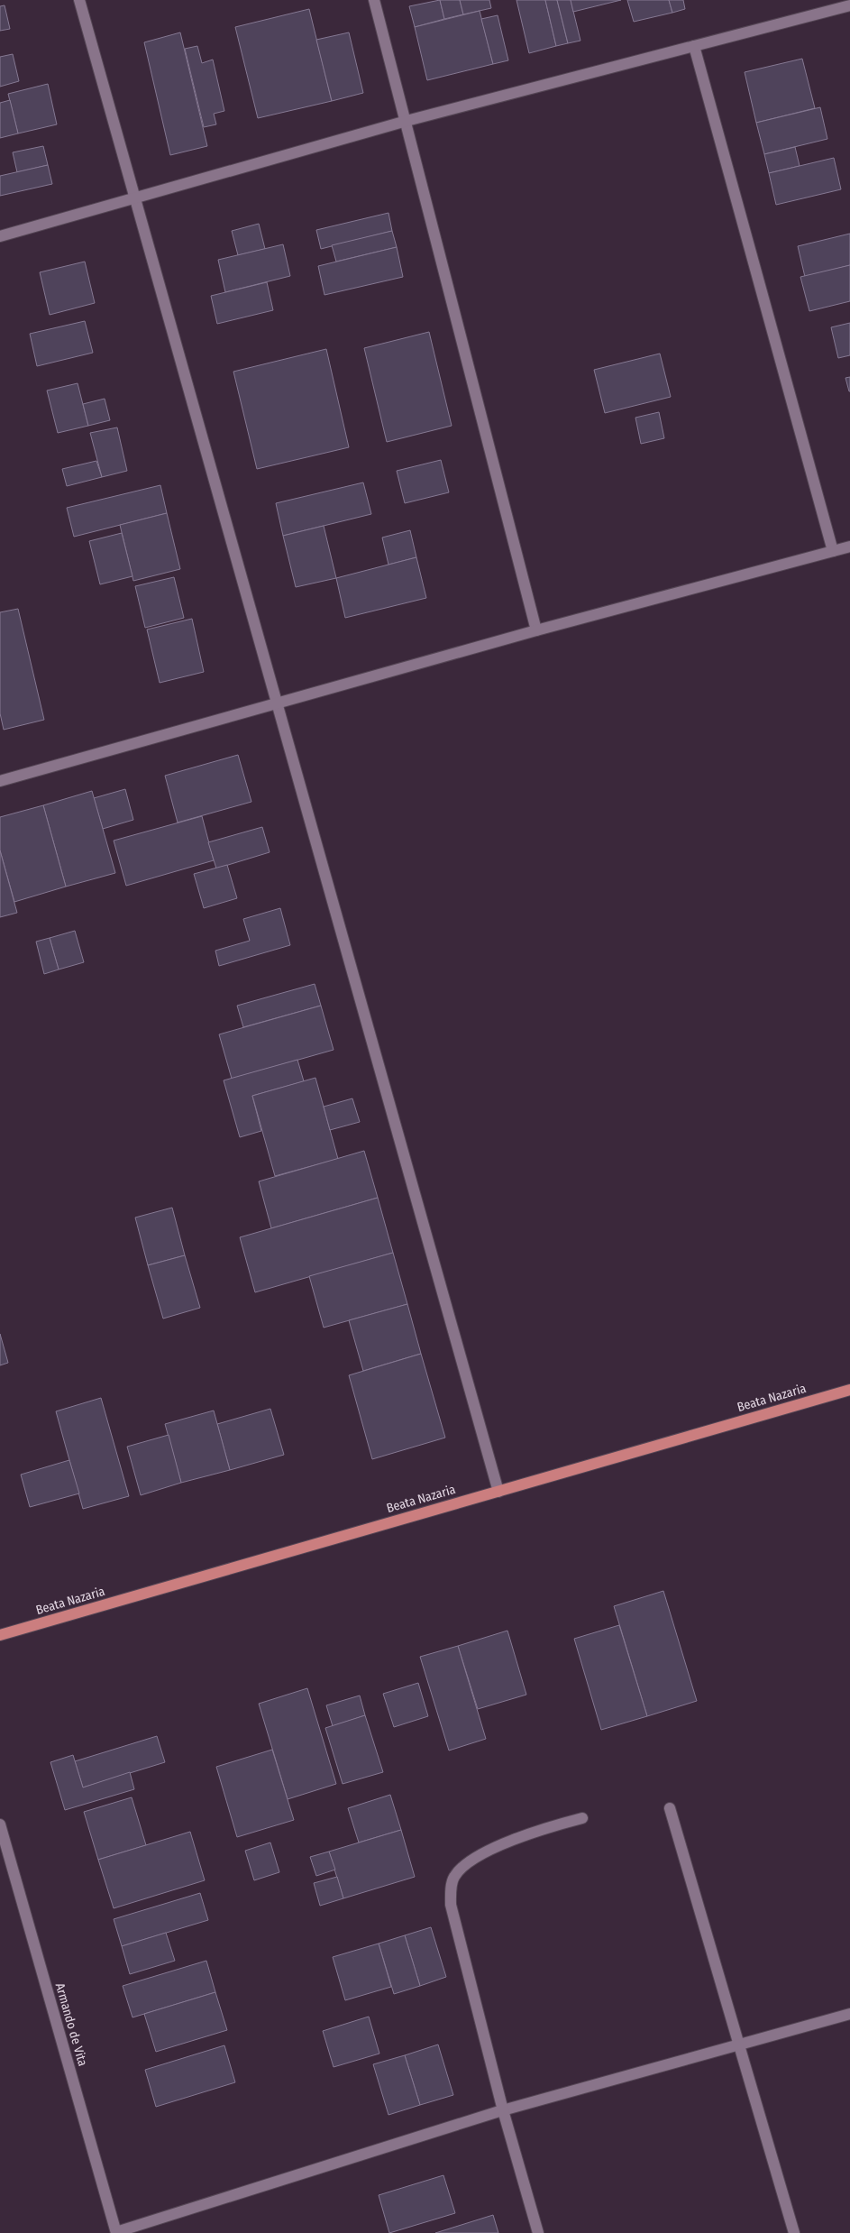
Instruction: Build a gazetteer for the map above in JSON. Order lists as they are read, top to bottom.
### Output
{
  "streets": {
    "main road": ["Beata Nazaria"],
    "street": ["Armando de Vita"]
  }
}
